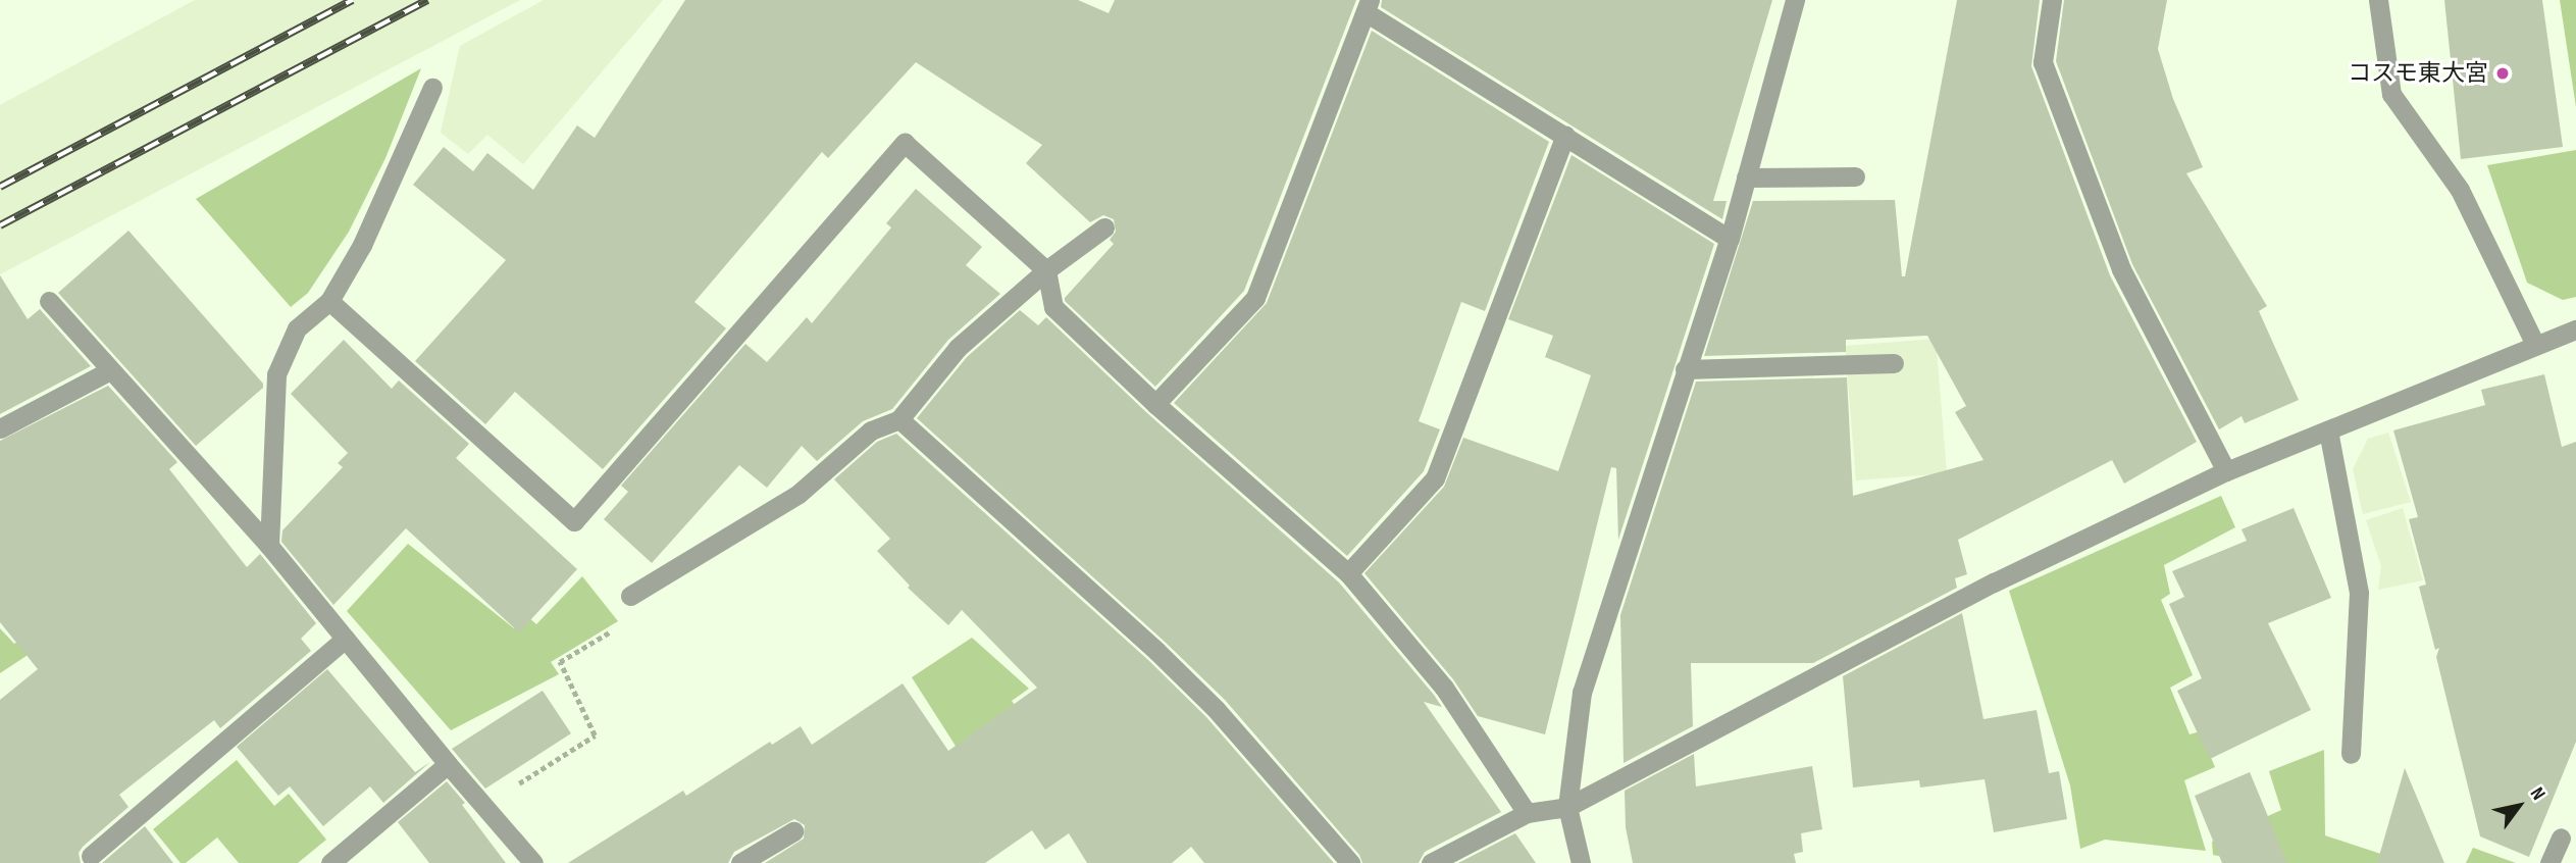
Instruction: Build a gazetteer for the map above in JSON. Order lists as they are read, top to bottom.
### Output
{
  "places": ["コスモ東大宮"],
  "north": "top right"
}
